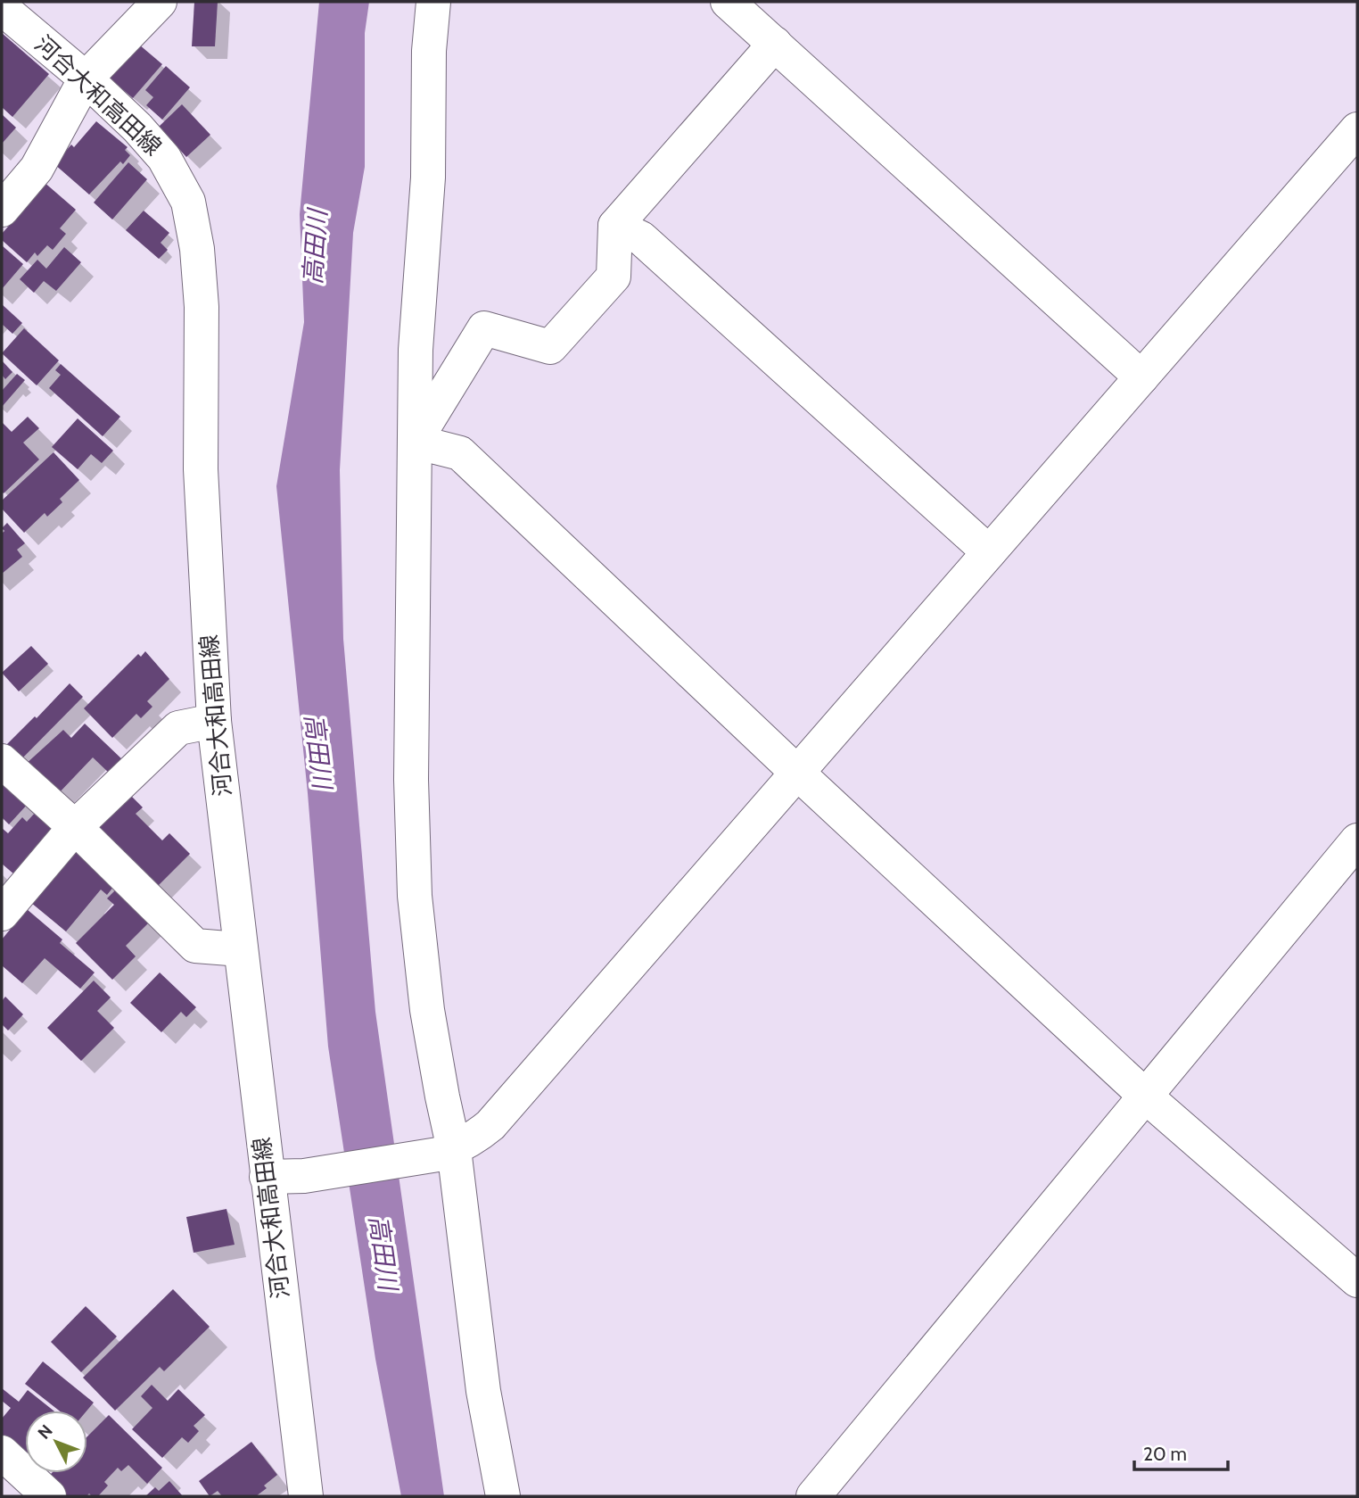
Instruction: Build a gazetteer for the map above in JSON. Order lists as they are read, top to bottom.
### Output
{
  "streets": {
    "street": ["河合大和高田線"]
  },
  "water": ["高田川"],
  "scale_bar": "20 m",
  "north": "top left"
}
